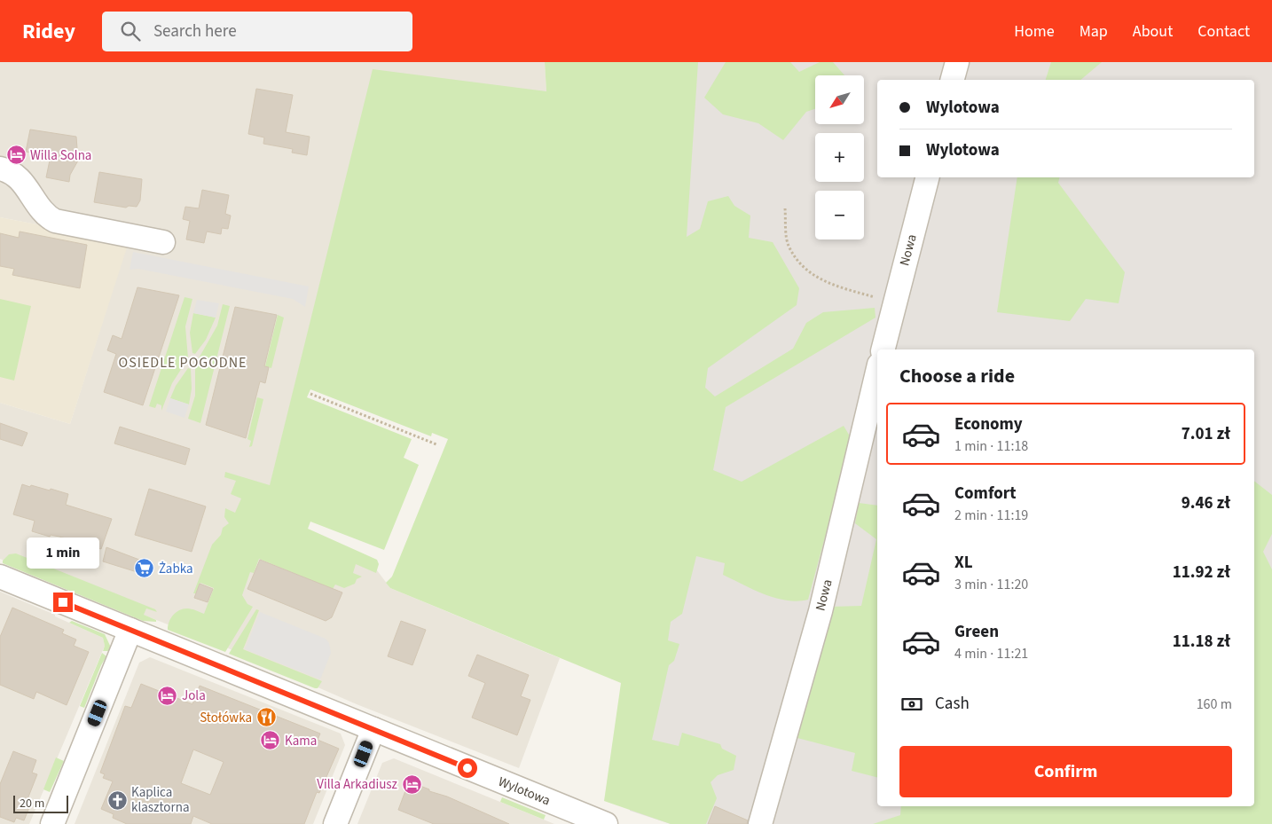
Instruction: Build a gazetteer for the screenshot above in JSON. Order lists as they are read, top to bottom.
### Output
{
  "streets": {
    "street": ["Nowa", "Wylotowa"]
  },
  "districts": ["OSIEDLE POGODNE"],
  "places": {
    "hotel": [
      "Willa Solna",
      "Jola",
      "Kama",
      "Villa Arkadiusz"
    ],
    "supermarket": ["Żabka"],
    "restaurant": ["Stołówka"],
    "church": ["Kaplica klasztorna"]
  },
  "scale_bar": "20 m",
  "north": "bottom left",
  "page": {
    "header": "Ridey",
    "search": "Search here",
    "nav": [
      "Home",
      "Map",
      "About",
      "Contact"
    ],
    "map_buttons": ["+", "−"],
    "banner": ["Wylotowa", "Wylotowa"],
    "heading": "Choose a ride",
    "list": [
      {
        "name": "Economy",
        "note": "1 min · 11:18",
        "value": "7.01 zł"
      },
      {
        "name": "Comfort",
        "note": "2 min · 11:19",
        "value": "9.46 zł"
      },
      {
        "name": "XL",
        "note": "3 min · 11:20",
        "value": "11.92 zł"
      },
      {
        "name": "Green",
        "note": "4 min · 11:21",
        "value": "11.18 zł"
      }
    ],
    "bubble": "1 min",
    "pay": ["Cash", "160 m"],
    "buttons": "Confirm",
    "scale": "20 m"
  }
}
